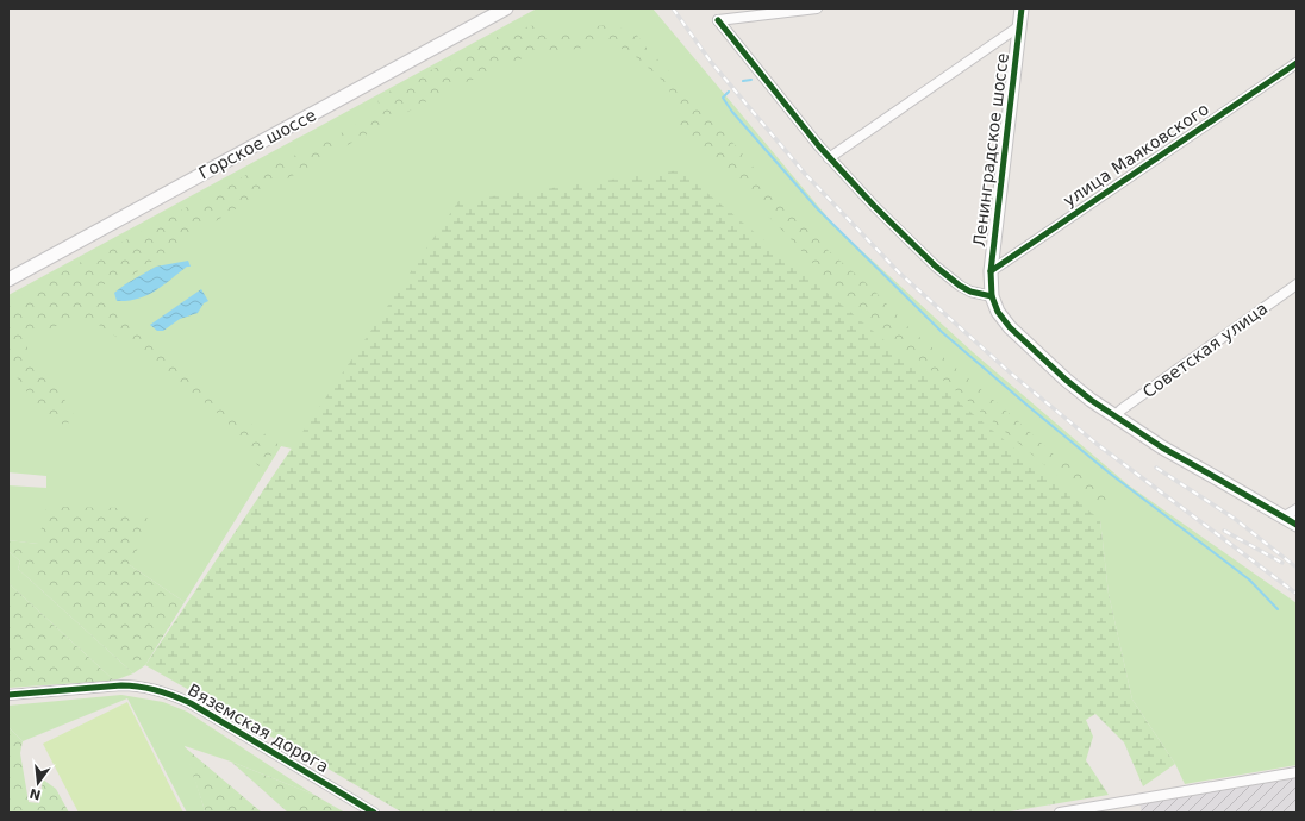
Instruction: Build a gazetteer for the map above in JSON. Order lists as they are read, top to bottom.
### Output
{
  "streets": {
    "street": [
      "Горское шоссе",
      "Ленинградское шоссе",
      "улица Маяковского",
      "Советская улица",
      "Вяземская дорога"
    ]
  },
  "crossings": [
    ["Ленинградское шоссе", "улица Маяковского"]
  ],
  "north": "bottom"
}
